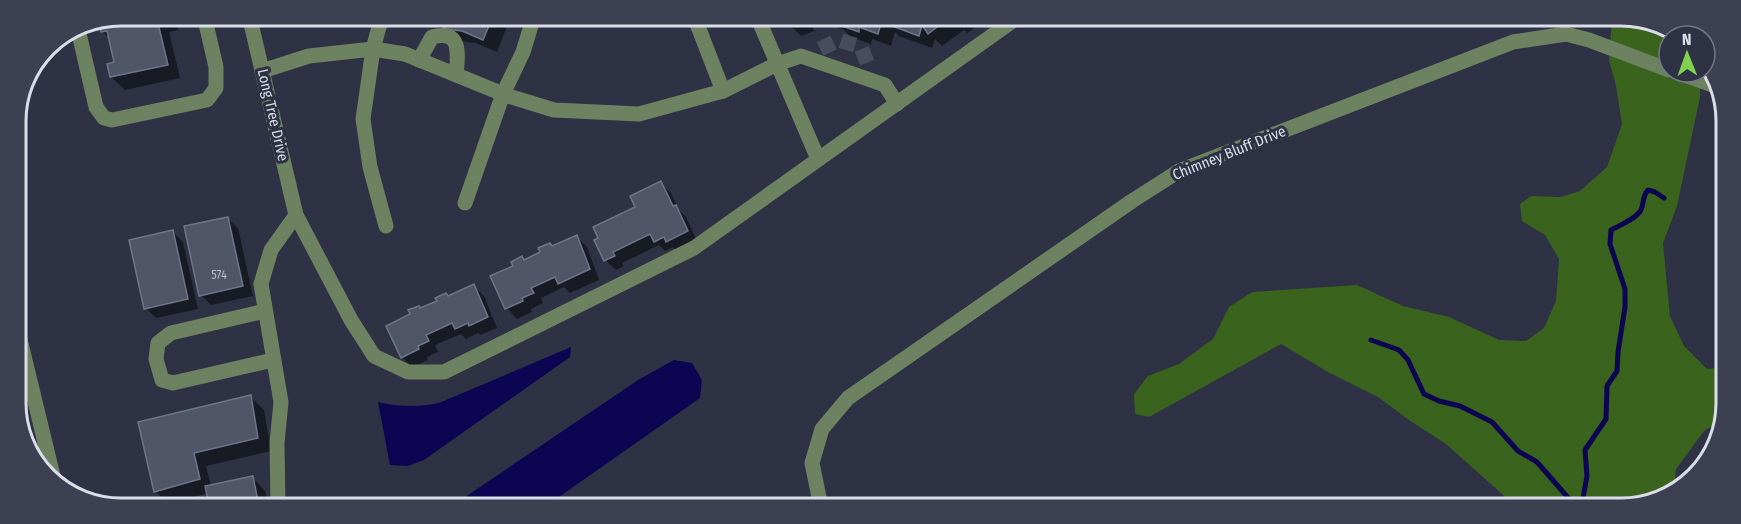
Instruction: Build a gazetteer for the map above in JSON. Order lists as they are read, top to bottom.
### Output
{
  "streets": {
    "street": ["Long Tree Drive", "Chimney Bluff Drive"]
  },
  "house_numbers": ["574"],
  "north": "top"
}
